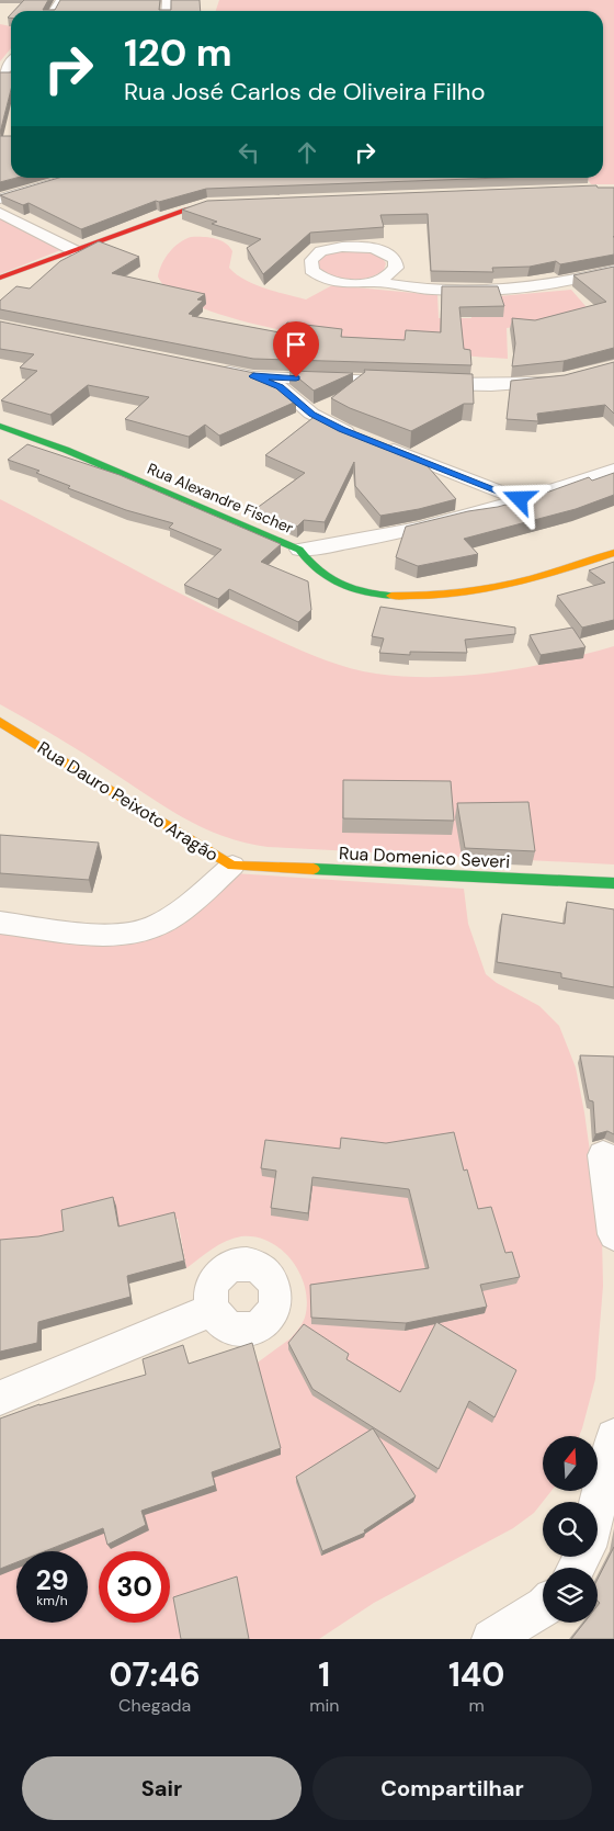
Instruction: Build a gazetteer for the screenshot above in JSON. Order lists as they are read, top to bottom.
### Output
{
  "streets": {
    "street": ["Rua Alexandre Fischer", "Rua Dauro Peixoto Aragão", "Rua Domenico Severi"]
  },
  "crossings": [
    ["Rua Dauro Peixoto Aragão", "Rua Domenico Severi"]
  ],
  "north": "top",
  "page": {
    "turn": ["120 m", "Rua José Carlos de Oliveira Filho"],
    "speed": "29 km/h",
    "limit": "30",
    "eta": [
      "07:46",
      "Chegada",
      "1",
      "min",
      "140",
      "m"
    ],
    "buttons": ["Sair", "Compartilhar"]
  }
}
